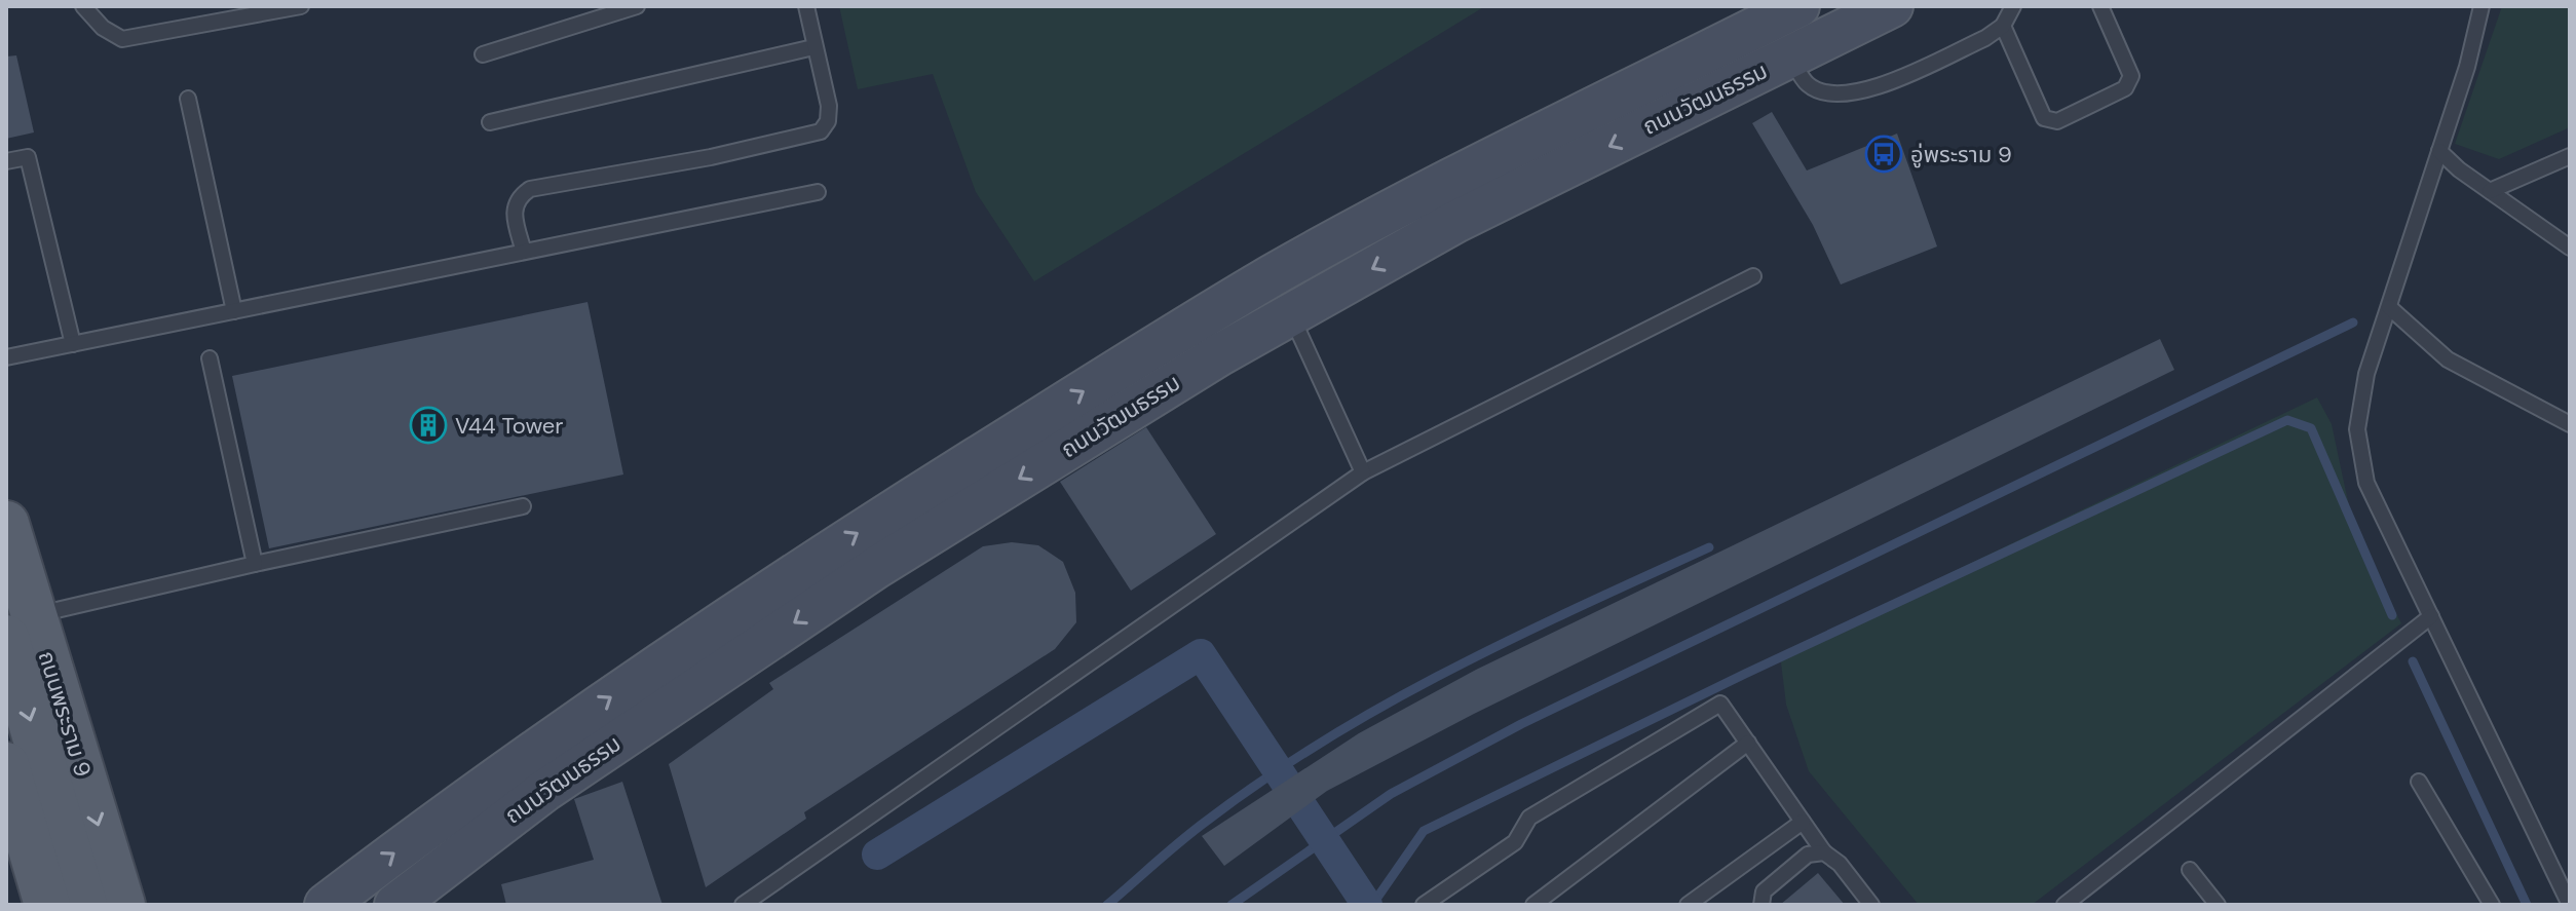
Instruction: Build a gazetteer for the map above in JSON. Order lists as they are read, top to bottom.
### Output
{
  "streets": {
    "main road": ["ถนนพระราม 9"],
    "street": ["ถนนวัฒนธรรม"]
  },
  "places": {
    "bus stop": ["อู่พระราม 9"],
    "building": ["V44 Tower"]
  }
}
